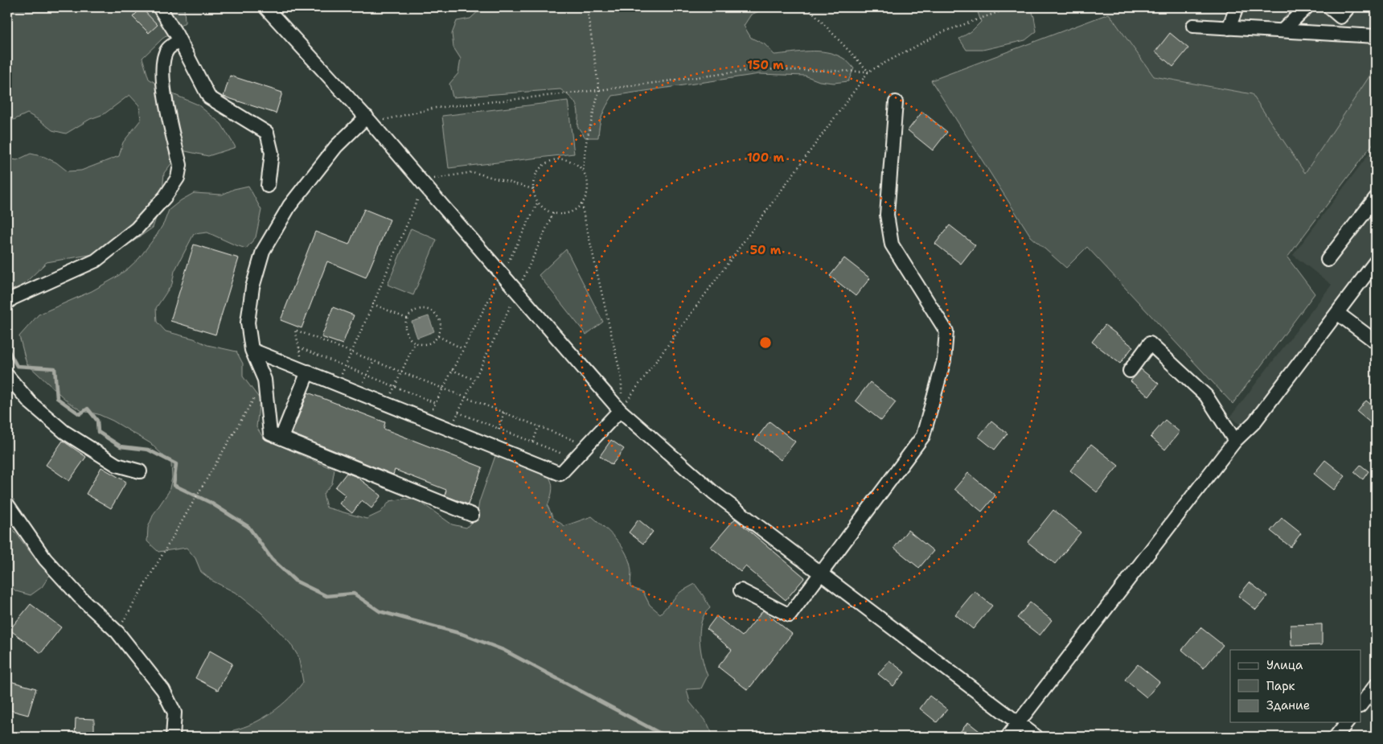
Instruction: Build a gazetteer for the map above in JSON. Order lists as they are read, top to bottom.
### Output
{
  "legend": ["Улица", "Парк", "Здание"],
  "rings": ["150 m", "100 m", "50 m"]
}
